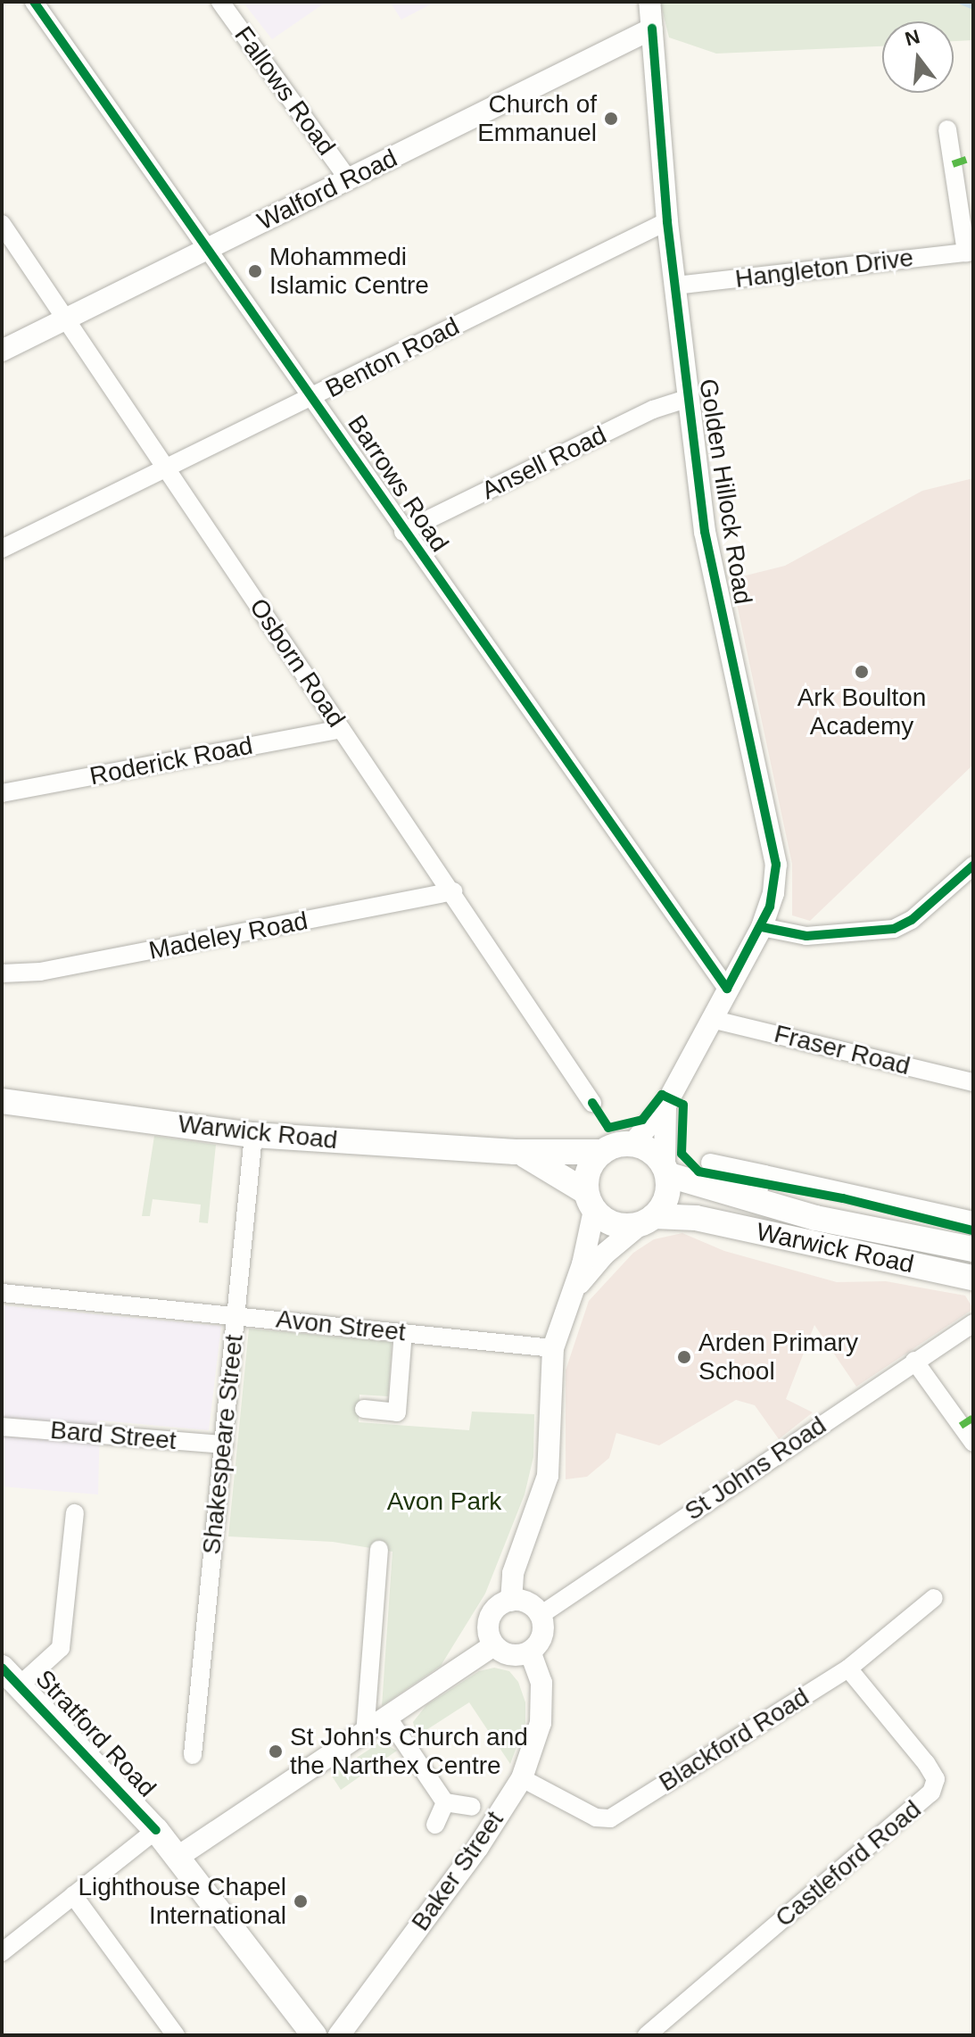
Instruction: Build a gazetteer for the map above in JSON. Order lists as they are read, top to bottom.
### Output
{
  "streets": {
    "highway": ["Warwick Road", "Stratford Road"],
    "main road": ["Walford Road", "Golden Hillock Road", "Baker Street"],
    "street": [
      "Fallows Road",
      "Hangleton Drive",
      "Benton Road",
      "Ansell Road",
      "Barrows Road",
      "Osborn Road",
      "Roderick Road",
      "Madeley Road",
      "Fraser Road",
      "Avon Street",
      "Bard Street",
      "Shakespeare Street",
      "St Johns Road",
      "Blackford Road",
      "Castleford Road"
    ]
  },
  "crossings": [
    ["Fallows Road", "Walford Road"],
    ["Walford Road", "Barrows Road"],
    ["Walford Road", "Golden Hillock Road"],
    ["Walford Road", "Osborn Road"],
    ["Hangleton Drive", "Golden Hillock Road"],
    ["Benton Road", "Barrows Road"],
    ["Benton Road", "Golden Hillock Road"],
    ["Benton Road", "Osborn Road"],
    ["Ansell Road", "Barrows Road"],
    ["Ansell Road", "Golden Hillock Road"],
    ["Barrows Road", "Golden Hillock Road"],
    ["Golden Hillock Road", "Fraser Road"],
    ["Golden Hillock Road", "Warwick Road"],
    ["Osborn Road", "Roderick Road"],
    ["Osborn Road", "Madeley Road"],
    ["Warwick Road", "Shakespeare Street"],
    ["Avon Street", "Shakespeare Street"],
    ["Bard Street", "Shakespeare Street"],
    ["St Johns Road", "Baker Street"],
    ["Blackford Road", "Castleford Road"],
    ["Blackford Road", "Baker Street"]
  ],
  "parks": ["Avon Park"],
  "places": [
    "Church of Emmanuel",
    "Mohammedi Islamic Centre",
    "Ark Boulton Academy",
    "Arden Primary School",
    "St John's Church and the Narthex Centre",
    "Lighthouse Chapel International"
  ],
  "north": "top"
}
